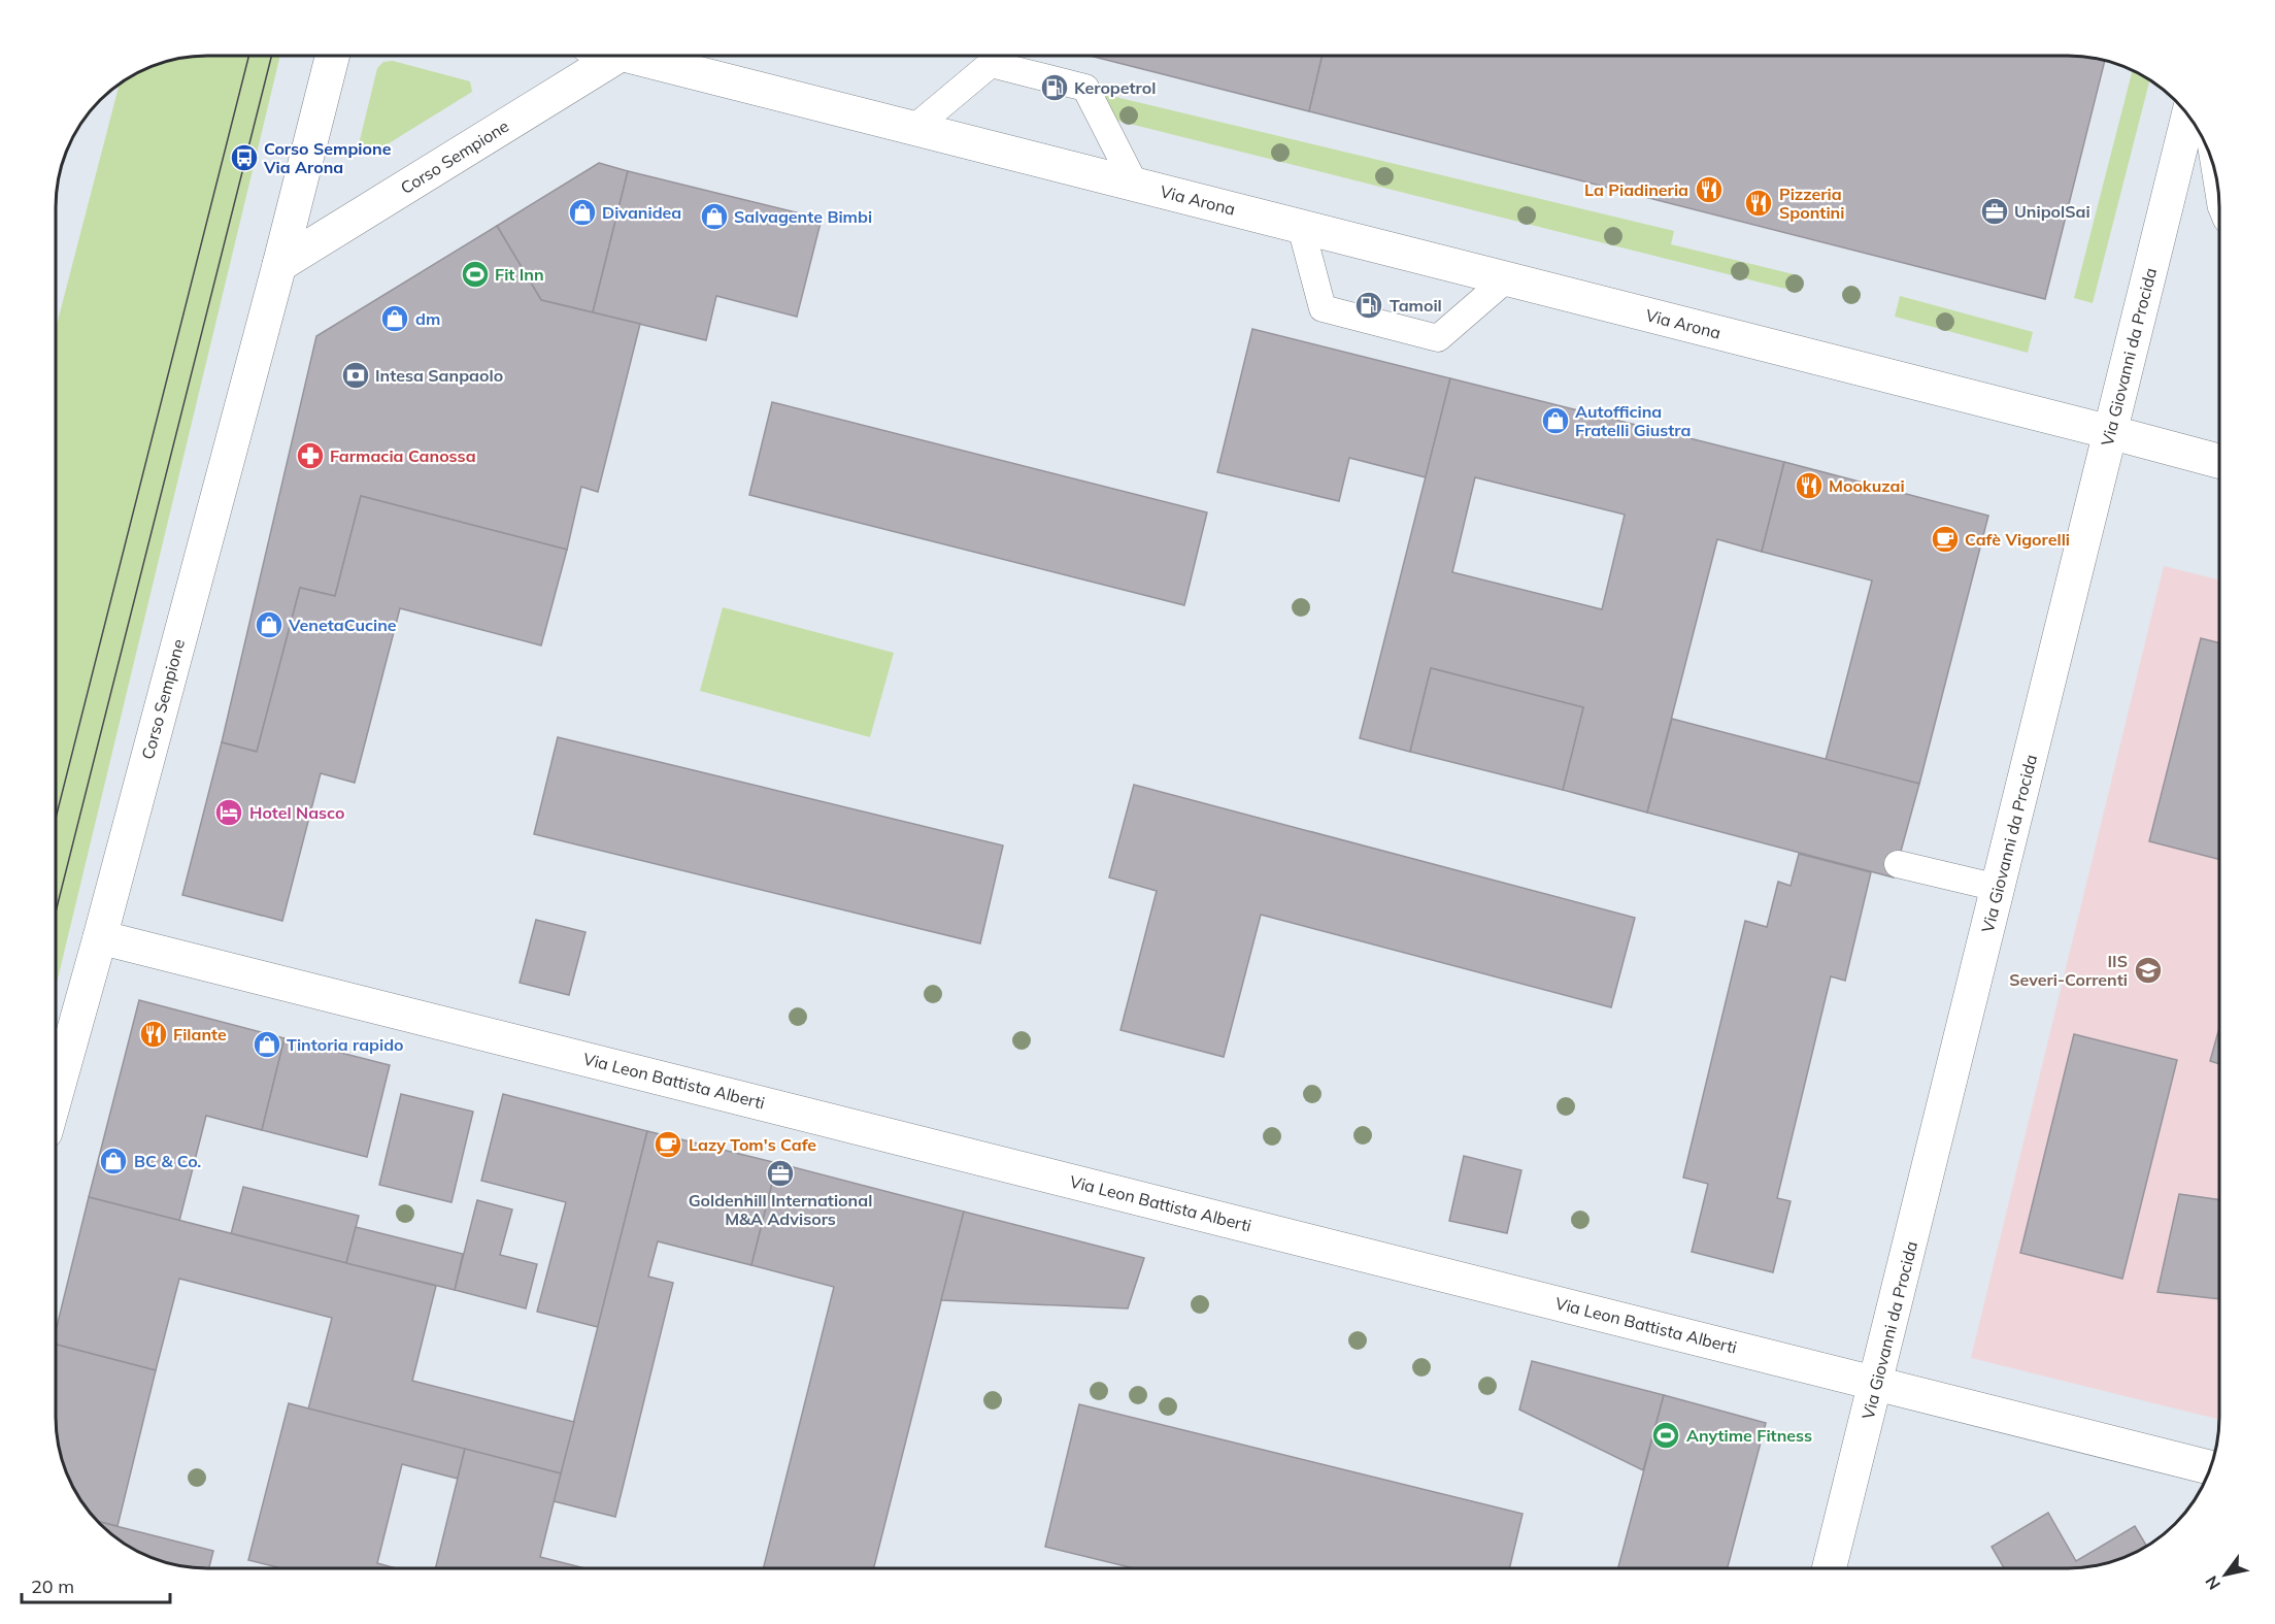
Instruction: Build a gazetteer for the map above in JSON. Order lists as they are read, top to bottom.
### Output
{
  "streets": {
    "street": [
      "Corso Sempione",
      "Via Arona",
      "Via Giovanni da Procida",
      "Via Leon Battista Alberti"
    ]
  },
  "crossings": [
    ["Corso Sempione", "Via Leon Battista Alberti"],
    ["Via Arona", "Via Giovanni da Procida"],
    ["Via Giovanni da Procida", "Via Leon Battista Alberti"]
  ],
  "places": {
    "fuel station": ["Keropetrol", "Tamoil"],
    "bus stop": ["Corso Sempione Via Arona"],
    "restaurant": [
      "La Piadineria",
      "Pizzeria Spontini",
      "Mookuzai",
      "Filante"
    ],
    "office": ["UnipolSai", "Goldenhill International M&A Advisors"],
    "shop": [
      "Divanidea",
      "Salvagente Bimbi",
      "dm",
      "Autofficina Fratelli Giustra",
      "VenetaCucine",
      "Tintoria rapido",
      "BC & Co."
    ],
    "sports": ["Fit Inn", "Anytime Fitness"],
    "bank": ["Intesa Sanpaolo"],
    "pharmacy": ["Farmacia Canossa"],
    "cafe": ["Cafè Vigorelli", "Lazy Tom's Cafe"],
    "hotel": ["Hotel Nasco"],
    "school or university": ["IIS Severi-Correnti"]
  },
  "scale_bar": "20 m",
  "north": "bottom left"
}
